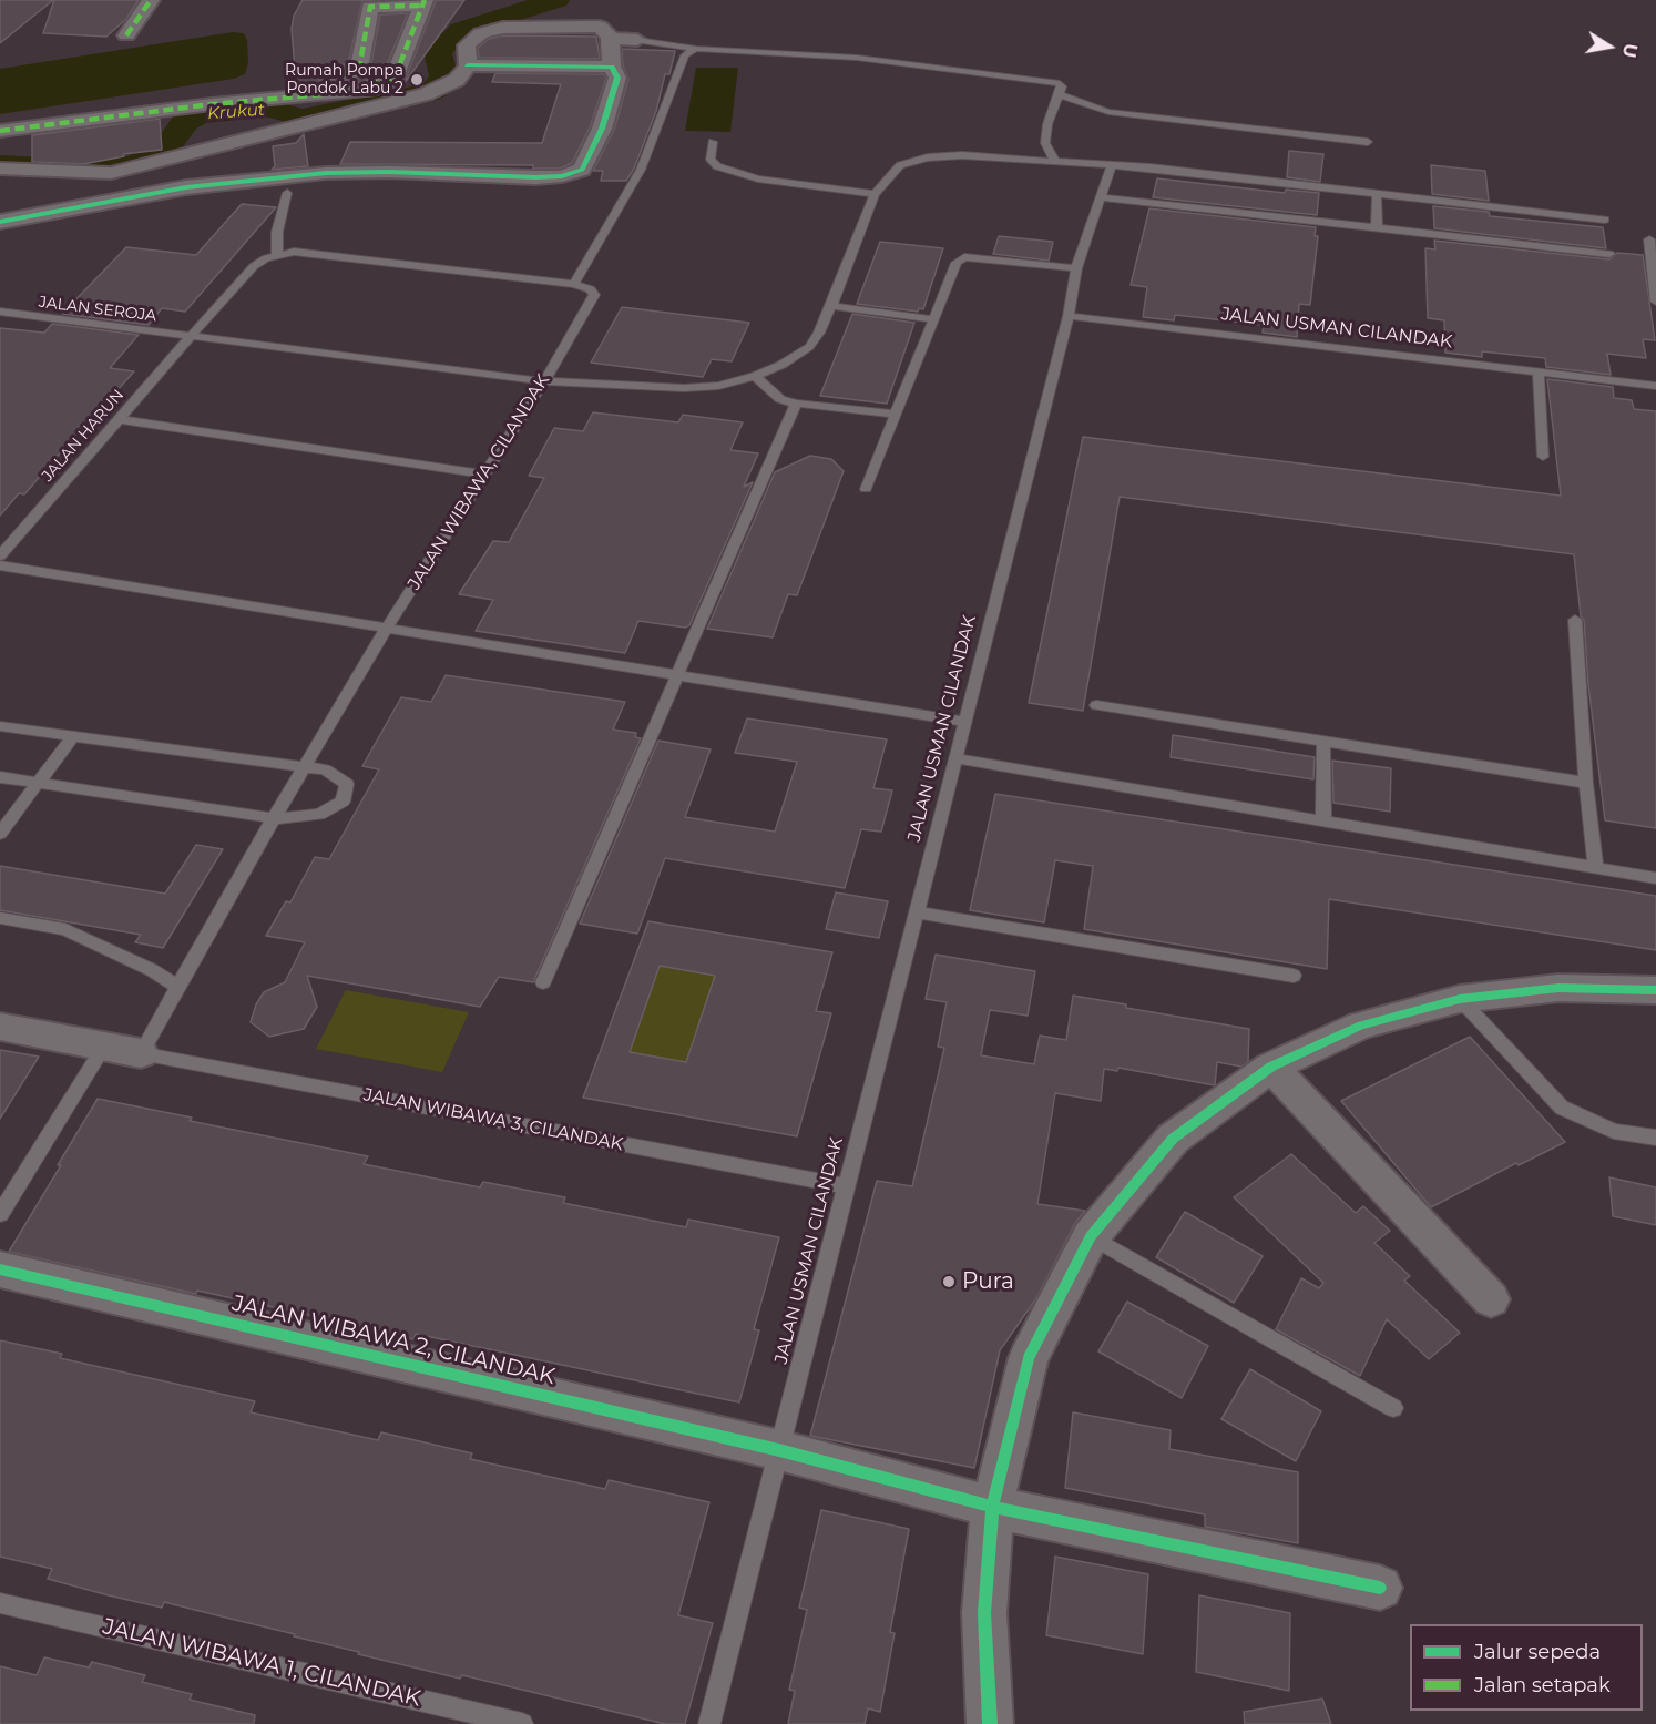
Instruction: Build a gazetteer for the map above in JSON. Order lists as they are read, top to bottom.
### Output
{
  "streets": {
    "street": ["JALAN WIBAWA 2, CILANDAK"],
    "lane": [
      "JALAN SEROJA",
      "JALAN USMAN CILANDAK",
      "JALAN HARUN",
      "JALAN WIBAWA, CILANDAK",
      "JALAN WIBAWA 3, CILANDAK",
      "JALAN WIBAWA 1, CILANDAK"
    ]
  },
  "crossings": [
    ["JALAN SEROJA", "JALAN HARUN"],
    ["JALAN SEROJA", "JALAN WIBAWA, CILANDAK"],
    ["JALAN USMAN CILANDAK", "JALAN WIBAWA 3, CILANDAK"],
    ["JALAN USMAN CILANDAK", "JALAN WIBAWA 2, CILANDAK"],
    ["JALAN WIBAWA, CILANDAK", "JALAN WIBAWA 3, CILANDAK"]
  ],
  "water": ["Krukut"],
  "places": ["Rumah Pompa Pondok Labu 2", "Pura"],
  "legend": ["Jalur sepeda", "Jalan setapak"],
  "north": "right"
}
